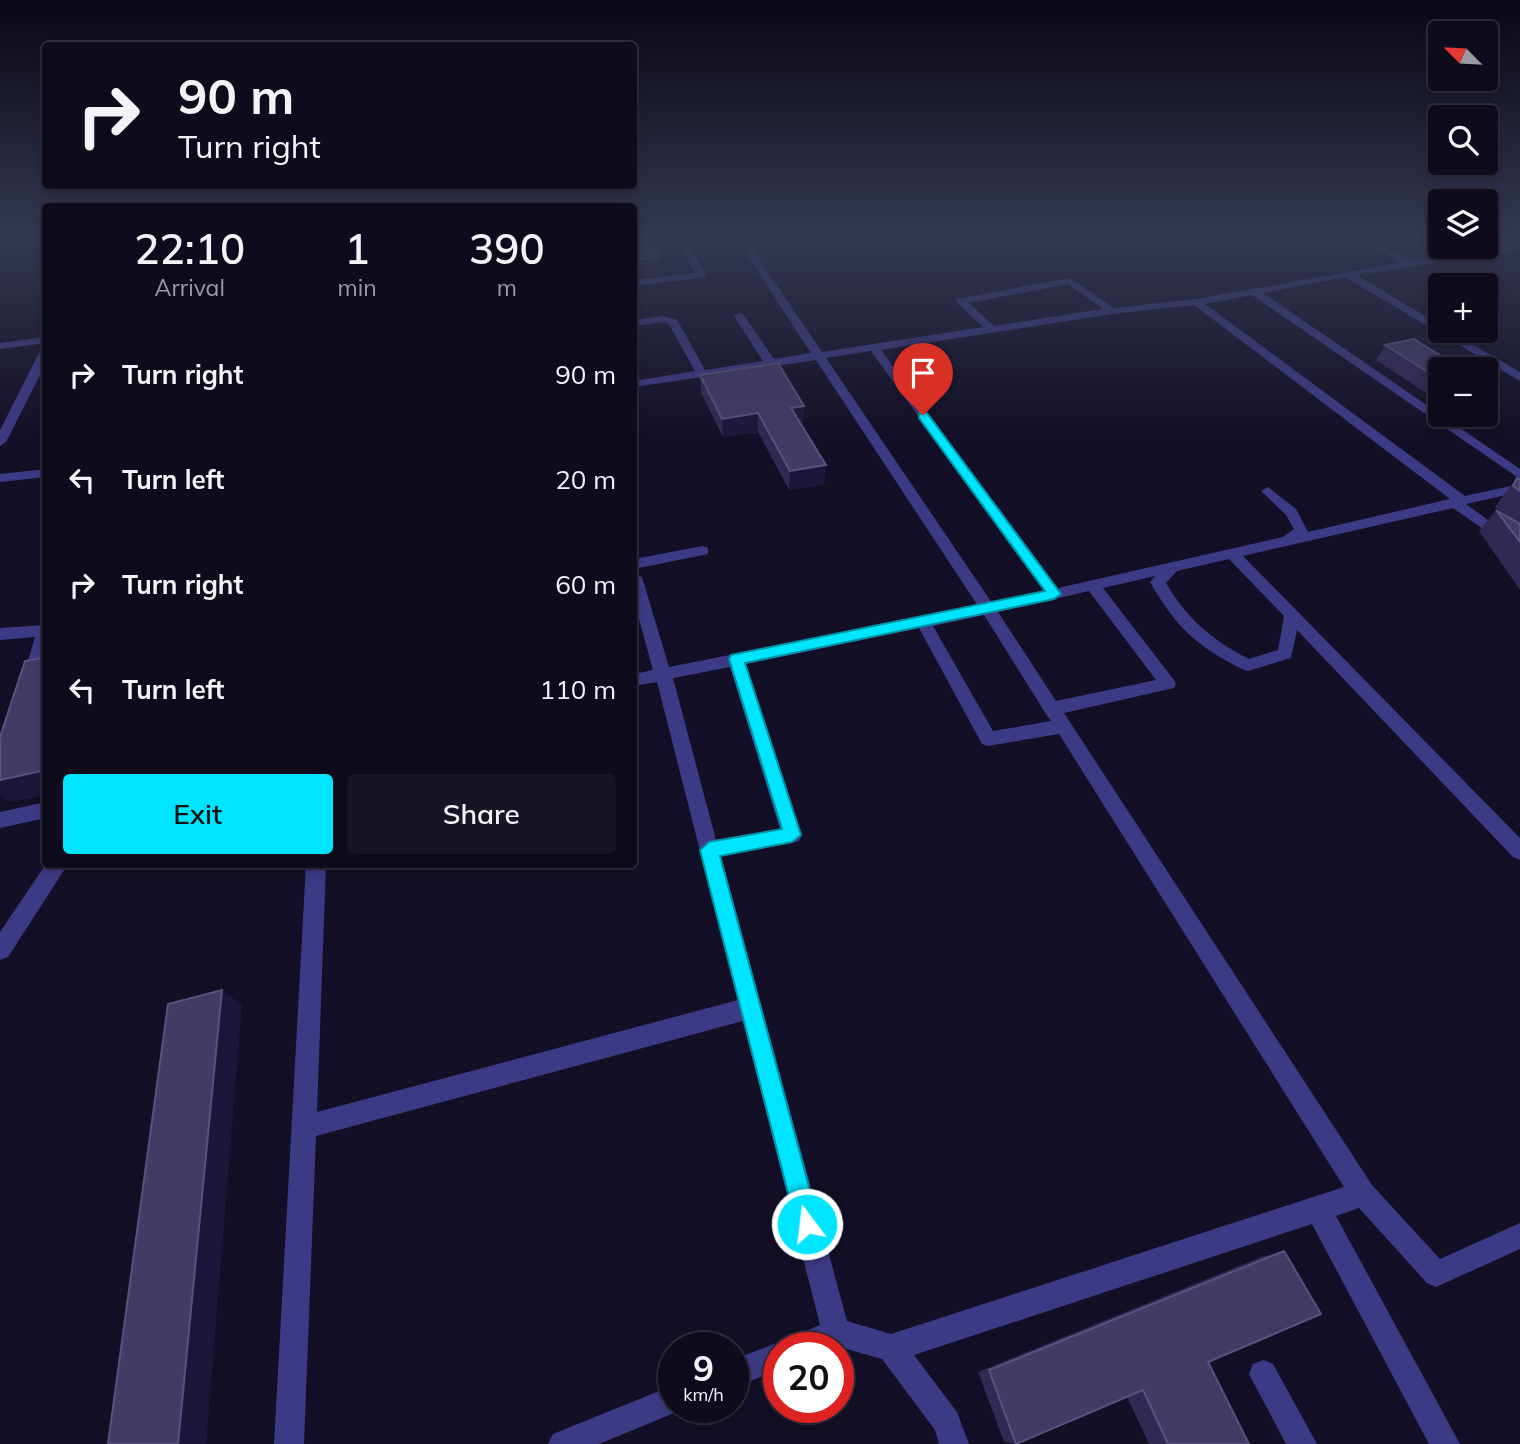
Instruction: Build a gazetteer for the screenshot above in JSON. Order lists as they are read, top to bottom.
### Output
{
  "north": "top left",
  "page": {
    "map_buttons": ["+", "−"],
    "turn": ["90 m", "Turn right"],
    "eta": [
      "22:10",
      "Arrival",
      "1",
      "min",
      "390",
      "m"
    ],
    "list": [
      {
        "name": "Turn right",
        "value": "90 m"
      },
      {
        "name": "Turn left",
        "value": "20 m"
      },
      {
        "name": "Turn right",
        "value": "60 m"
      },
      {
        "name": "Turn left",
        "value": "110 m"
      }
    ],
    "buttons": ["Exit", "Share"],
    "speed": "9 km/h",
    "limit": "20"
  }
}
